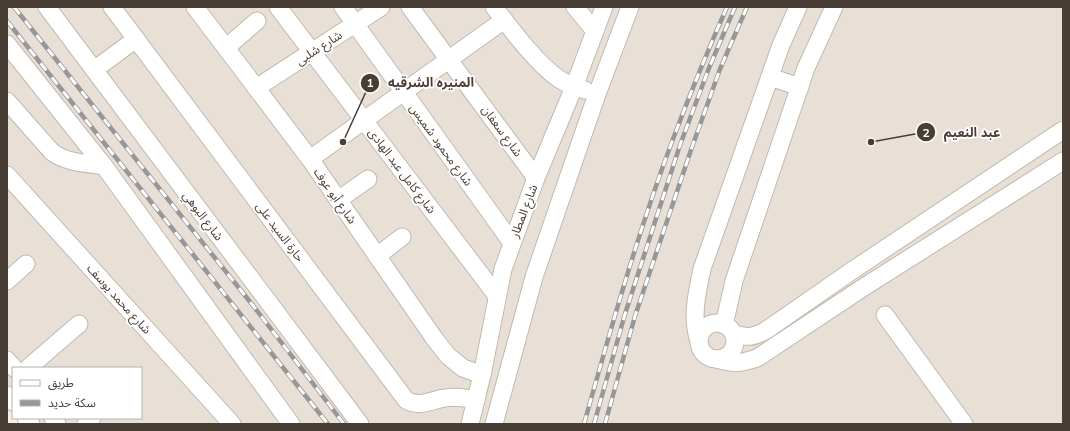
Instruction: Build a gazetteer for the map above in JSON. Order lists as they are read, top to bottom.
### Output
{
  "streets": {
    "street": [
      "شارع شلبى",
      "شارع سعفان",
      "شارع محمود شميس",
      "شارع كامل عبد الهادى",
      "شارع أبو عوف",
      "شارع المطار",
      "شارع البوهي",
      "حارة السيد على",
      "شارع محمد يوسف"
    ]
  },
  "crossings": [
    ["شارع شلبى", "شارع محمود شميس"],
    ["شارع شلبى", "شارع كامل عبد الهادى"],
    ["شارع شلبى", "شارع أبو عوف"],
    ["شارع سعفان", "شارع المطار"],
    ["شارع محمود شميس", "شارع المطار"],
    ["شارع كامل عبد الهادى", "شارع المطار"],
    ["شارع أبو عوف", "شارع المطار"],
    ["شارع المطار", "حارة السيد على"]
  ],
  "places": ["المنيره الشرقيه", "عبد النعيم"],
  "legend": ["طريق", "سكة حديد"]
}
